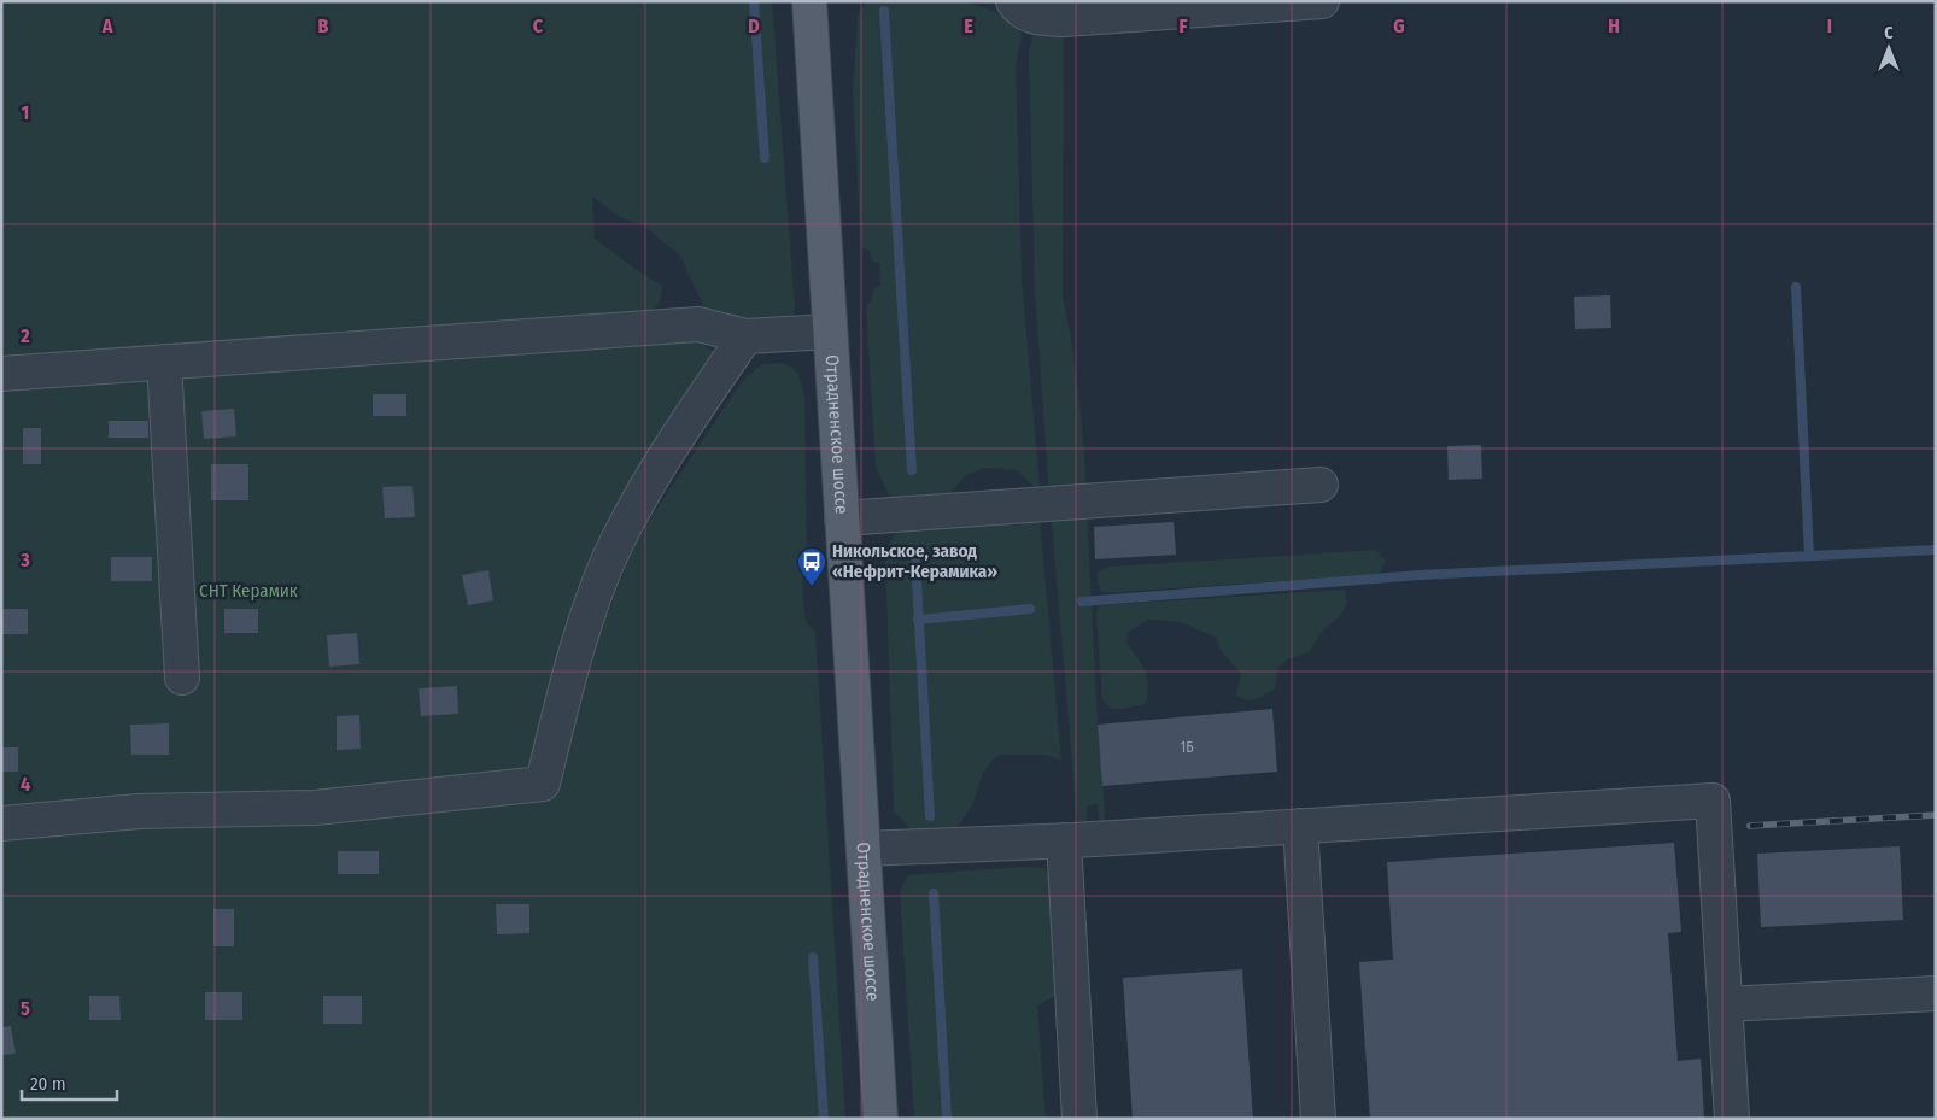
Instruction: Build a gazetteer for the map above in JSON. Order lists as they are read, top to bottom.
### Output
{
  "streets": {
    "main road": ["Отрадненское шоссе"]
  },
  "parks": ["СНТ Керамик"],
  "places": {
    "bus stop": ["Никольское, завод «Нефрит-Керамика»"]
  },
  "house_numbers": ["1Б"],
  "scale_bar": "20 m",
  "north": "top",
  "grid": {
    "columns": [
      "A",
      "B",
      "C",
      "D",
      "E",
      "F",
      "G",
      "H",
      "I"
    ],
    "rows": [
      "1",
      "2",
      "3",
      "4",
      "5"
    ]
  }
}
